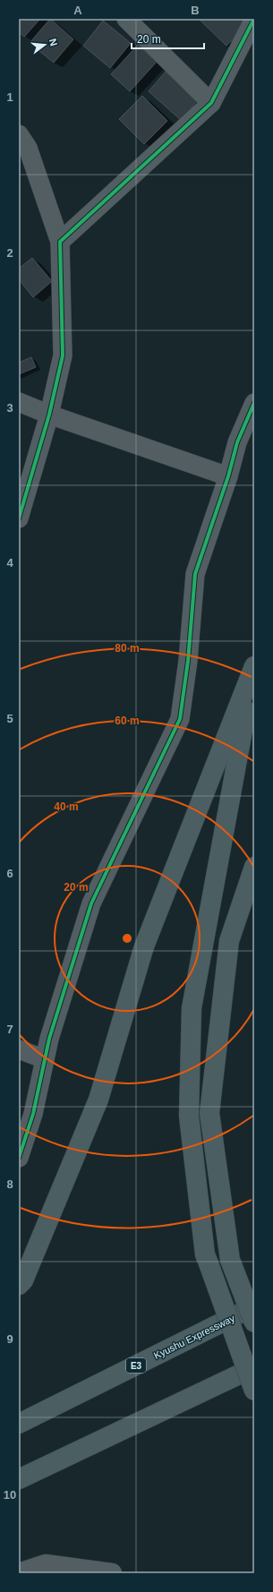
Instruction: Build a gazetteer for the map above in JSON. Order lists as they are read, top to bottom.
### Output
{
  "streets": {
    "highway": ["Kyushu Expressway", "E3"]
  },
  "scale_bar": "20 m",
  "north": "right",
  "grid": {
    "columns": ["A", "B"],
    "rows": [
      "1",
      "2",
      "3",
      "4",
      "5",
      "6",
      "7",
      "8",
      "9",
      "10"
    ]
  },
  "rings": [
    "80 m",
    "60 m",
    "40 m",
    "20 m"
  ]
}
